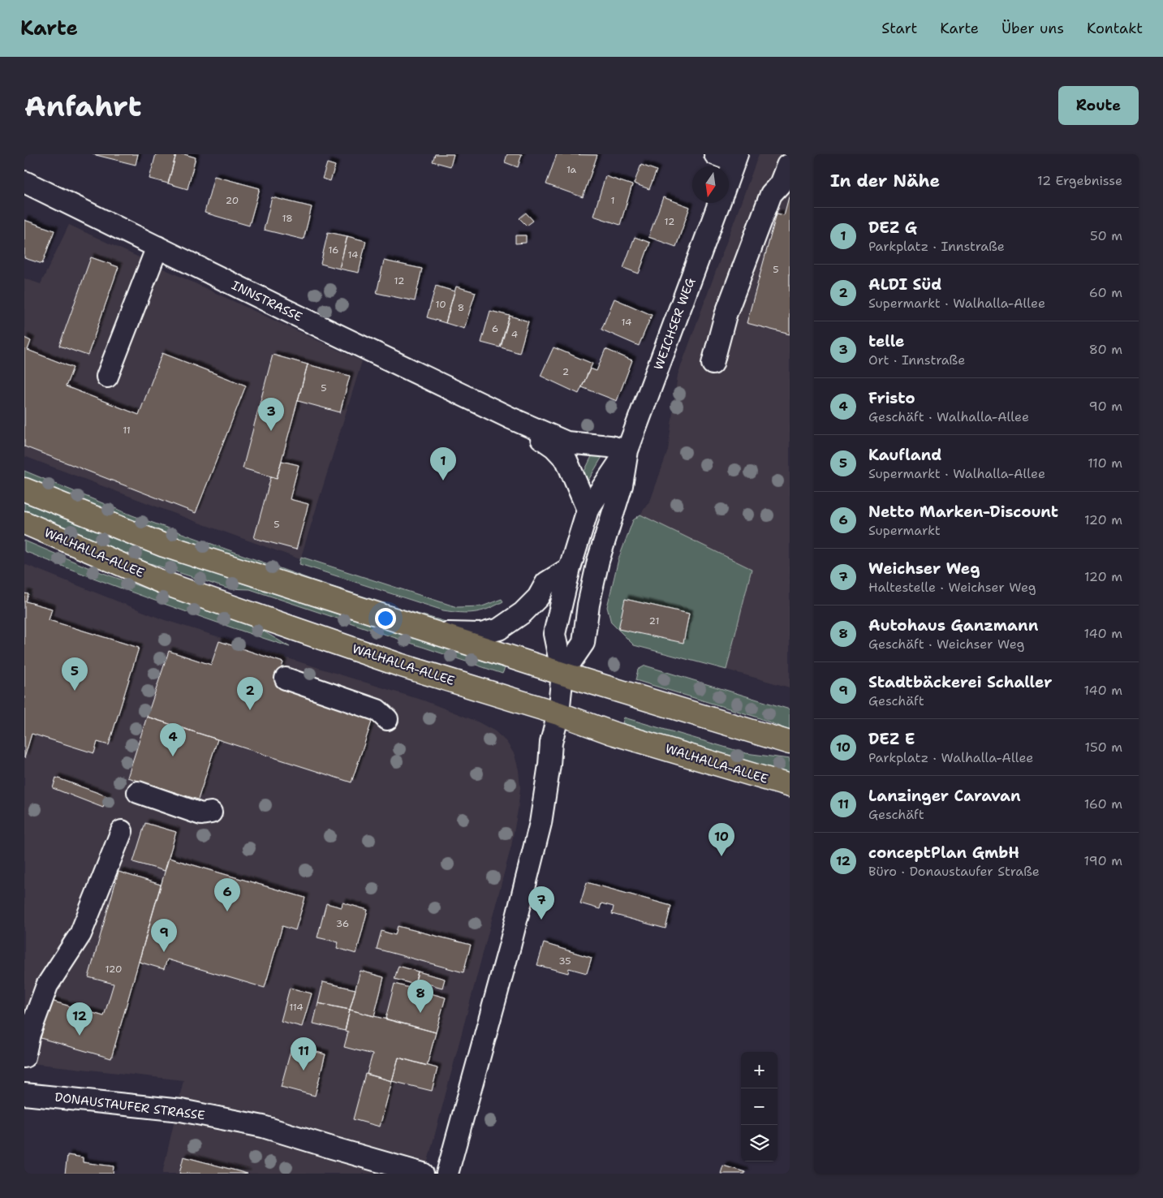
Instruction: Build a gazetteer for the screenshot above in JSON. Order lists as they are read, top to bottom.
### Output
{
  "streets": {
    "main road": ["WALHALLA-ALLEE"],
    "street": ["INNSTRASSE", "WEICHSER WEG", "DONAUSTAUFER STRASSE"]
  },
  "crossings": [
    ["INNSTRASSE", "WEICHSER WEG"],
    ["WEICHSER WEG", "WALHALLA-ALLEE"]
  ],
  "house_numbers": [
    "1a",
    "20",
    "1",
    "18",
    "12",
    "16",
    "14",
    "5",
    "12",
    "10",
    "8",
    "14",
    "6",
    "4",
    "2",
    "5",
    "11",
    "5",
    "21",
    "36",
    "35",
    "120",
    "114"
  ],
  "north": "bottom",
  "page": {
    "header": "Karte",
    "nav": [
      "Start",
      "Karte",
      "Über uns",
      "Kontakt"
    ],
    "buttons": "Route",
    "title": "Anfahrt",
    "heading": ["In der Nähe", "12 Ergebnisse"],
    "list": [
      {
        "mark": "1",
        "name": "DEZ G",
        "note": "Parkplatz · Innstraße",
        "value": "50 m"
      },
      {
        "mark": "2",
        "name": "ALDI Süd",
        "note": "Supermarkt · Walhalla-Allee",
        "value": "60 m"
      },
      {
        "mark": "3",
        "name": "telle",
        "note": "Ort · Innstraße",
        "value": "80 m"
      },
      {
        "mark": "4",
        "name": "Fristo",
        "note": "Geschäft · Walhalla-Allee",
        "value": "90 m"
      },
      {
        "mark": "5",
        "name": "Kaufland",
        "note": "Supermarkt · Walhalla-Allee",
        "value": "110 m"
      },
      {
        "mark": "6",
        "name": "Netto Marken-Discount",
        "note": "Supermarkt",
        "value": "120 m"
      },
      {
        "mark": "7",
        "name": "Weichser Weg",
        "note": "Haltestelle · Weichser Weg",
        "value": "120 m"
      },
      {
        "mark": "8",
        "name": "Autohaus Ganzmann",
        "note": "Geschäft · Weichser Weg",
        "value": "140 m"
      },
      {
        "mark": "9",
        "name": "Stadtbäckerei Schaller",
        "note": "Geschäft",
        "value": "140 m"
      },
      {
        "mark": "10",
        "name": "DEZ E",
        "note": "Parkplatz · Walhalla-Allee",
        "value": "150 m"
      },
      {
        "mark": "11",
        "name": "Lanzinger Caravan",
        "note": "Geschäft",
        "value": "160 m"
      },
      {
        "mark": "12",
        "name": "conceptPlan GmbH",
        "note": "Büro · Donaustaufer Straße",
        "value": "190 m"
      }
    ],
    "pins": [
      "3",
      "1",
      "5",
      "2",
      "4",
      "10",
      "6",
      "7",
      "9",
      "8",
      "12",
      "11"
    ],
    "map_buttons": ["+", "−"]
  }
}
